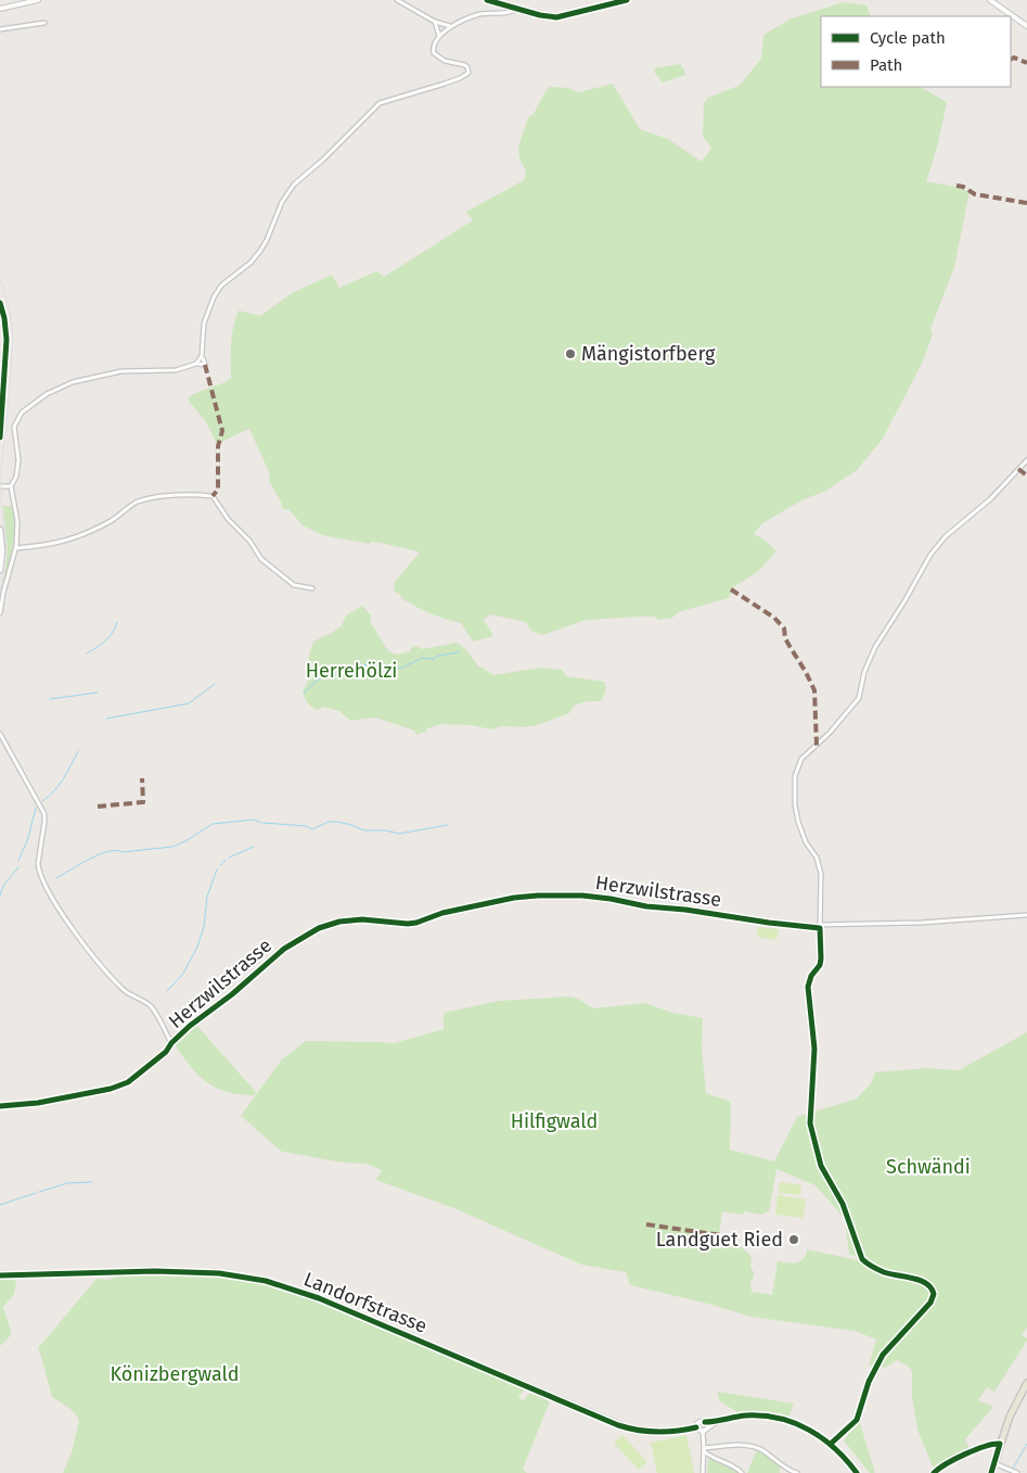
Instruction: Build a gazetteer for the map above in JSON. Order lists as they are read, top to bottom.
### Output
{
  "streets": {
    "street": ["Herzwilstrasse", "Landorfstrasse"]
  },
  "parks": [
    "Herrehölzi",
    "Hilfigwald",
    "Schwändi",
    "Könizbergwald"
  ],
  "places": ["Mängistorfberg", "Landguet Ried"],
  "legend": ["Cycle path", "Path"]
}
